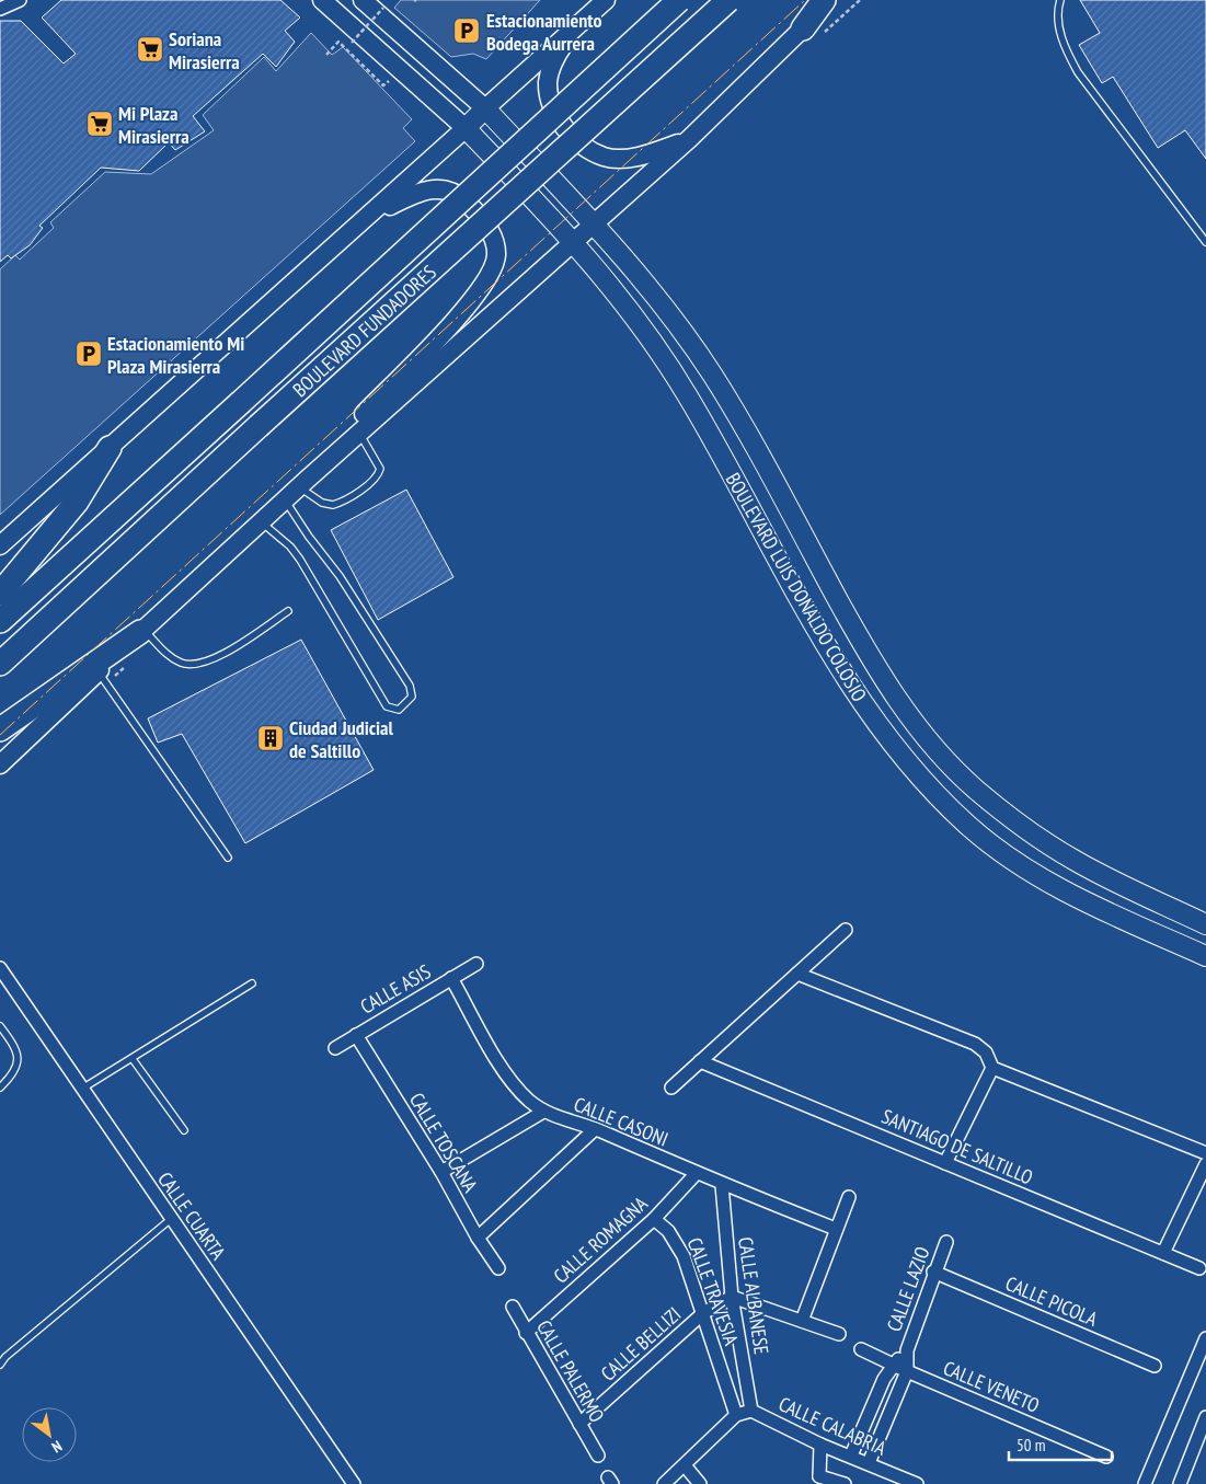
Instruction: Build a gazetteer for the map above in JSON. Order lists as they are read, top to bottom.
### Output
{
  "streets": {
    "highway": ["BOULEVARD FUNDADORES"],
    "main road": ["BOULEVARD LUIS DONALDO COLOSIO"],
    "street": [
      "CALLE ASIS",
      "CALLE CASONI",
      "CALLE TOSCANA",
      "SANTIAGO DE SALTILLO",
      "CALLE CUARTA",
      "CALLE ROMAGNA",
      "CALLE LAZIO",
      "CALLE TRAVESIA",
      "CALLE ALBANESE",
      "CALLE PICOLA",
      "CALLE BELLIZI",
      "CALLE PALERMO",
      "CALLE VENETO",
      "CALLE CALABRIA"
    ]
  },
  "crossings": [
    ["CALLE ASIS", "CALLE CASONI"],
    ["CALLE ASIS", "CALLE TOSCANA"],
    ["CALLE CASONI", "CALLE ROMAGNA"],
    ["CALLE CASONI", "CALLE ALBANESE"],
    ["CALLE ROMAGNA", "CALLE TRAVESIA"],
    ["CALLE ROMAGNA", "CALLE PALERMO"],
    ["CALLE LAZIO", "CALLE PICOLA"],
    ["CALLE LAZIO", "CALLE VENETO"],
    ["CALLE LAZIO", "CALLE CALABRIA"],
    ["CALLE TRAVESIA", "CALLE BELLIZI"],
    ["CALLE TRAVESIA", "CALLE CALABRIA"],
    ["CALLE ALBANESE", "CALLE BELLIZI"],
    ["CALLE ALBANESE", "CALLE CALABRIA"],
    ["CALLE BELLIZI", "CALLE PALERMO"]
  ],
  "places": {
    "parking": ["Estacionamiento Bodega Aurrera", "Estacionamiento Mi Plaza Mirasierra"],
    "supermarket": ["Soriana Mirasierra", "Mi Plaza Mirasierra"],
    "building": ["Ciudad Judicial de Saltillo"]
  },
  "scale_bar": "50 m",
  "north": "bottom right"
}
